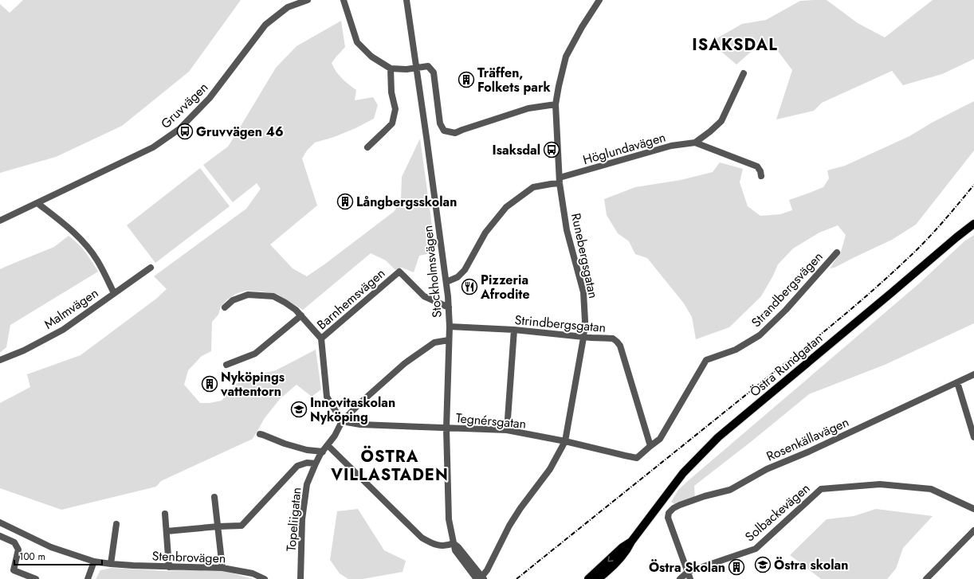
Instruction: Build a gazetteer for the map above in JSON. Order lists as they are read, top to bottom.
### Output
{
  "streets": {
    "main road": ["Östra Rundgatan"],
    "street": [
      "Gruvvägen",
      "Höglundavägen",
      "Runebergsgatan",
      "Stockholmsvägen",
      "Strandbergsvägen",
      "Barnhemsvägen",
      "Malmvägen",
      "Strindbergsgatan",
      "Tegnérsgatan",
      "Rosenkällavägen",
      "Solbackevägen",
      "Topeliigatan",
      "Stenbrovägen"
    ]
  },
  "crossings": [
    ["Höglundavägen", "Runebergsgatan"],
    ["Höglundavägen", "Stockholmsvägen"],
    ["Runebergsgatan", "Strindbergsgatan"],
    ["Runebergsgatan", "Tegnérsgatan"],
    ["Stockholmsvägen", "Barnhemsvägen"],
    ["Stockholmsvägen", "Strindbergsgatan"],
    ["Stockholmsvägen", "Tegnérsgatan"],
    ["Strandbergsvägen", "Strindbergsgatan"],
    ["Strandbergsvägen", "Tegnérsgatan"],
    ["Barnhemsvägen", "Tegnérsgatan"],
    ["Strindbergsgatan", "Tegnérsgatan"],
    ["Rosenkällavägen", "Solbackevägen"]
  ],
  "districts": ["ISAKSDAL", "ÖSTRA VILLASTADEN"],
  "places": {
    "building": [
      "Träffen, Folkets park",
      "Långbergsskolan",
      "Nyköpings vattentorn",
      "Östra Skolan"
    ],
    "bus stop": ["Gruvvägen 46", "Isaksdal"],
    "restaurant": ["Pizzeria Afrodite"],
    "school or university": ["Innovitaskolan Nyköping", "Östra skolan"]
  },
  "scale_bar": "100 m"
}
